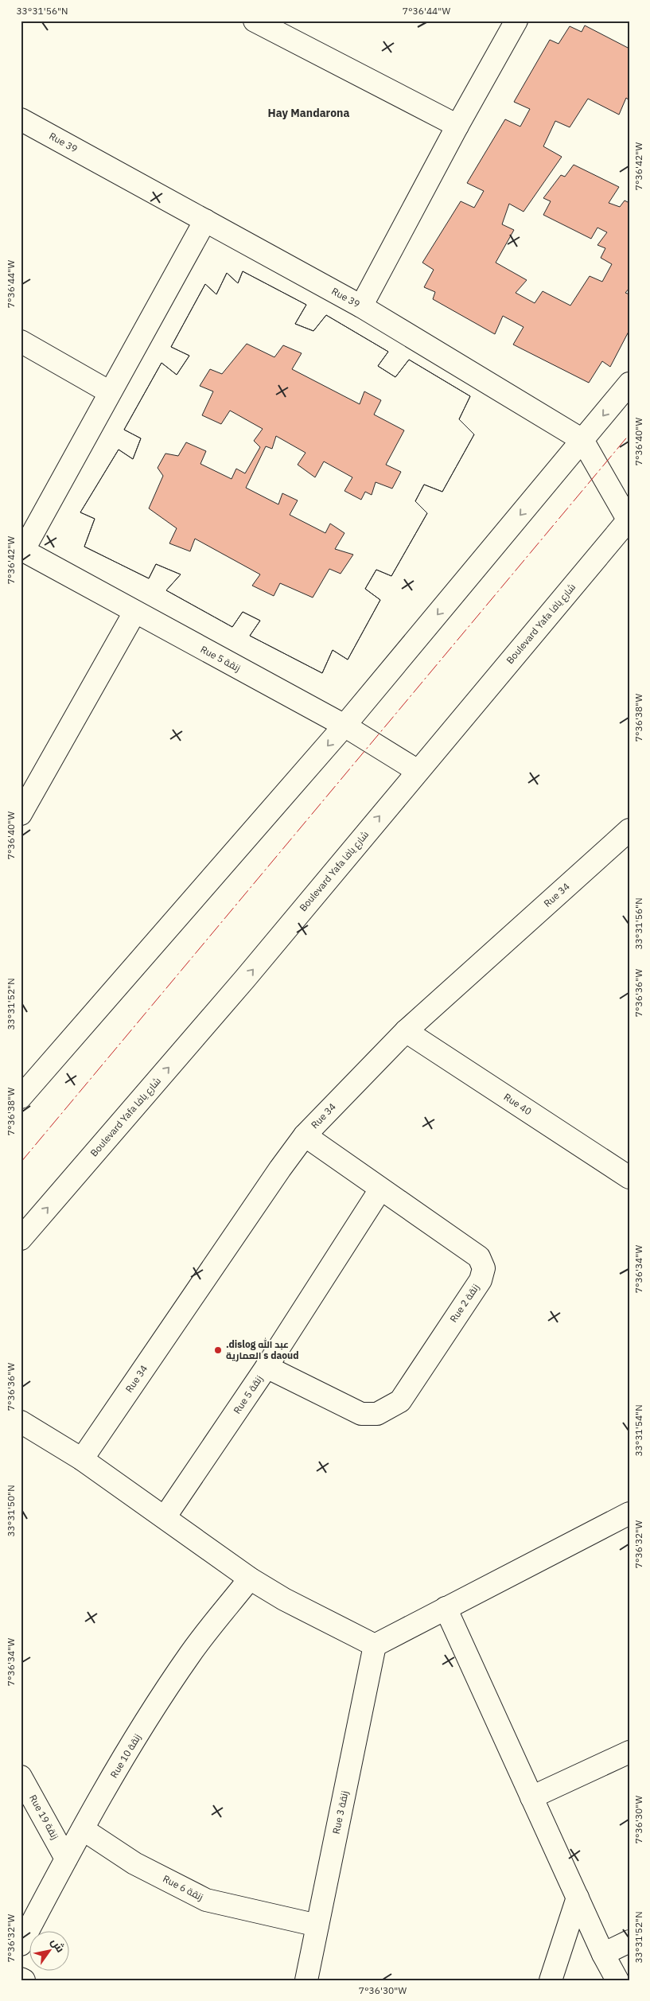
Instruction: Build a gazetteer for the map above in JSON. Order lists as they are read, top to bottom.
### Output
{
  "streets": {
    "street": [
      "Rue 39",
      "Boulevard Yafa شارع يافا",
      "Rue 5 زنقة",
      "Rue 34",
      "Rue 40",
      "Rue 2 زنقة",
      "Rue 10 زنقة",
      "Rue 3 زنقة",
      "Rue 19 زنقة",
      "Rue 6 زنقة"
    ]
  },
  "crossings": [
    ["Rue 39", "Boulevard Yafa شارع يافا"],
    ["Boulevard Yafa شارع يافا", "Rue 5 زنقة"],
    ["Rue 5 زنقة", "Rue 2 زنقة"],
    ["Rue 34", "Rue 40"],
    ["Rue 34", "Rue 2 زنقة"],
    ["Rue 10 زنقة", "Rue 19 زنقة"],
    ["Rue 10 زنقة", "Rue 6 زنقة"],
    ["Rue 3 زنقة", "Rue 6 زنقة"]
  ],
  "districts": ["Hay Mandarona"],
  "places": [".dislog عبد الله العمارية s daoud"],
  "north": "top right",
  "coordinates": [
    "33°31'56\"N",
    "7°36'44\"W",
    "7°36'42\"W",
    "7°36'40\"W",
    "7°36'38\"W",
    "7°36'36\"W",
    "33°31'52\"N",
    "7°36'34\"W",
    "33°31'54\"N",
    "33°31'50\"N",
    "7°36'32\"W",
    "7°36'30\"W"
  ]
}
